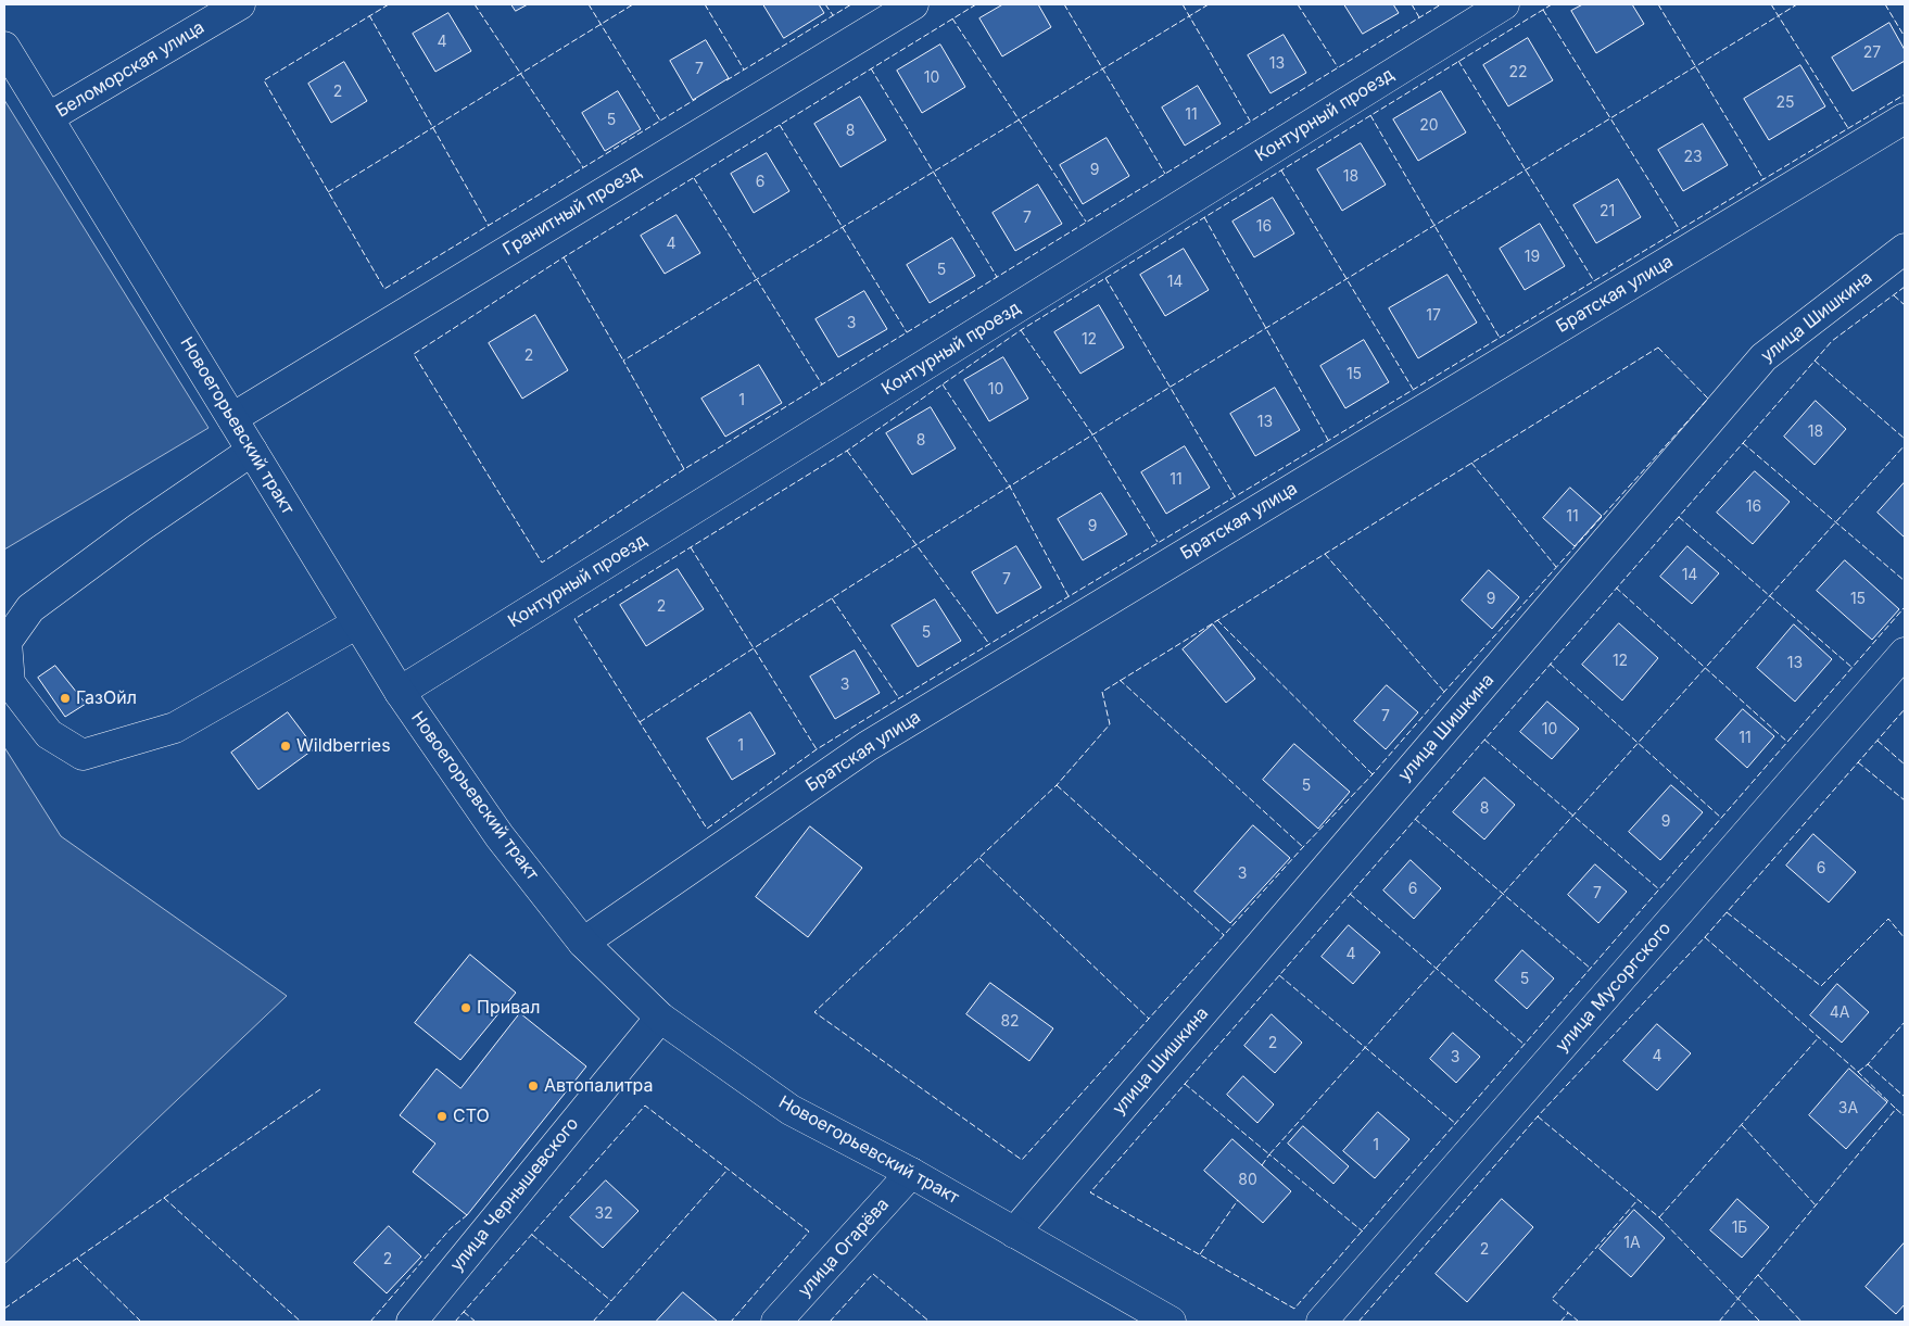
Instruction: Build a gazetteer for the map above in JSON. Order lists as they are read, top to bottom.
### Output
{
  "streets": {
    "street": [
      "Беломорская улица",
      "Контурный проезд",
      "Гранитный проезд",
      "Братская улица",
      "улица Шишкина",
      "Новоегорьевский тракт",
      "улица Мусоргского",
      "улица Чернышевского",
      "улица Огарёва"
    ]
  },
  "crossings": [
    ["Беломорская улица", "Новоегорьевский тракт"],
    ["Контурный проезд", "Новоегорьевский тракт"],
    ["Гранитный проезд", "Новоегорьевский тракт"],
    ["Братская улица", "Новоегорьевский тракт"],
    ["улица Шишкина", "Новоегорьевский тракт"],
    ["Новоегорьевский тракт", "улица Чернышевского"],
    ["Новоегорьевский тракт", "улица Огарёва"]
  ],
  "places": [
    "ГазОйл",
    "Wildberries",
    "Привал",
    "Автопалитра",
    "СТО"
  ],
  "house_numbers": [
    "4",
    "27",
    "13",
    "7",
    "22",
    "10",
    "2",
    "25",
    "11",
    "5",
    "20",
    "8",
    "23",
    "9",
    "18",
    "6",
    "21",
    "7",
    "16",
    "4",
    "19",
    "5",
    "14",
    "17",
    "3",
    "12",
    "2",
    "15",
    "10",
    "1",
    "13",
    "18",
    "8",
    "11",
    "16",
    "11",
    "9",
    "14",
    "7",
    "9",
    "15",
    "2",
    "5",
    "12",
    "13",
    "3",
    "7",
    "10",
    "11",
    "1",
    "5",
    "8",
    "9",
    "6",
    "3",
    "6",
    "7",
    "4",
    "5",
    "4А",
    "82",
    "2",
    "4",
    "3",
    "3А",
    "1",
    "80",
    "32",
    "1Б",
    "1А",
    "2",
    "2"
  ]
}
